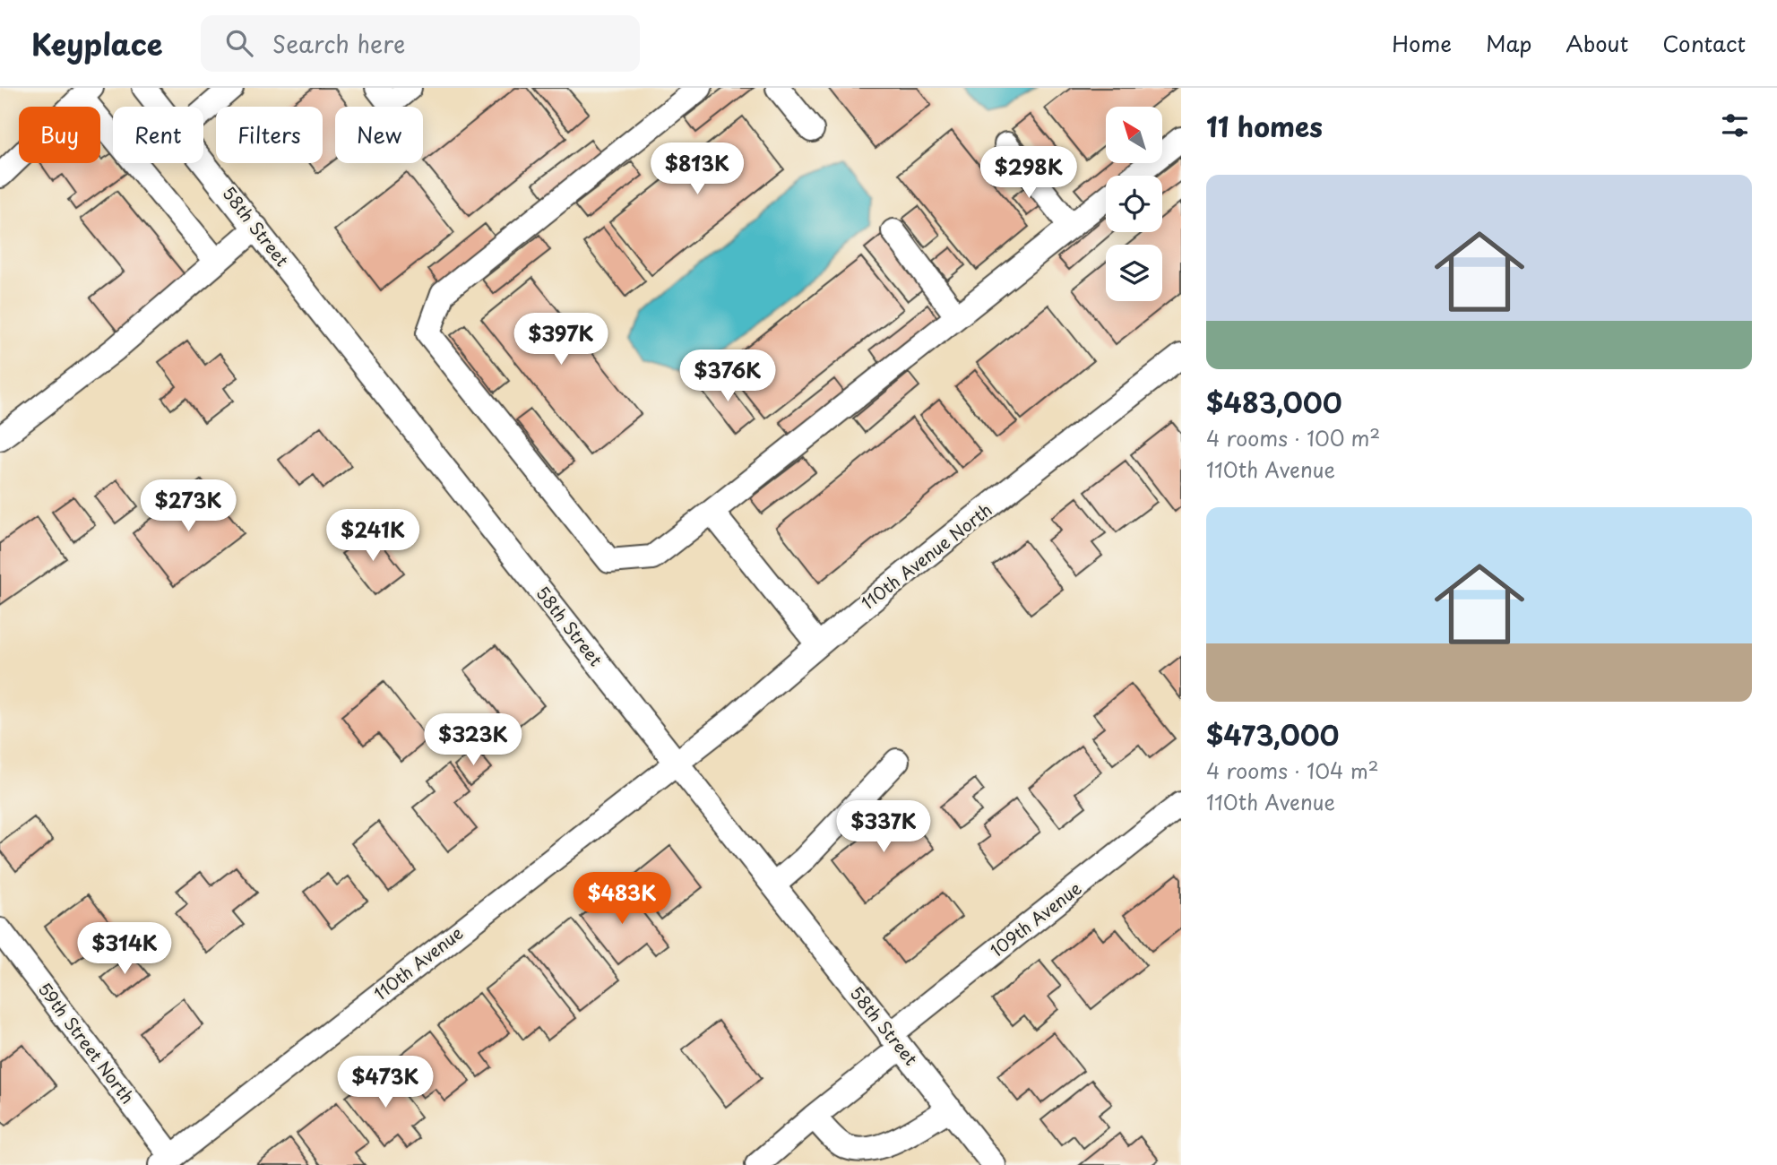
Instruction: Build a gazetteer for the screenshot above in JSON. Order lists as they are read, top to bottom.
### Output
{
  "streets": {
    "street": [
      "58th Street",
      "110th Avenue North",
      "109th Avenue",
      "110th Avenue",
      "59th Street North"
    ]
  },
  "crossings": [
    ["58th Street", "110th Avenue North"],
    ["58th Street", "109th Avenue"],
    ["58th Street", "110th Avenue"],
    ["110th Avenue North", "110th Avenue"],
    ["110th Avenue", "59th Street North"]
  ],
  "north": "top left",
  "page": {
    "header": "Keyplace",
    "search": "Search here",
    "nav": [
      "Home",
      "Map",
      "About",
      "Contact"
    ],
    "heading": "11 homes",
    "chip": [
      "Buy",
      "Rent",
      "Filters",
      "New"
    ],
    "price": [
      "$813K",
      "$298K",
      "$397K",
      "$376K",
      "$273K",
      "$241K",
      "$323K",
      "$337K",
      "$483K",
      "$314K",
      "$473K"
    ],
    "list": [
      {
        "name": "$483,000",
        "note": "4 rooms · 100 m² · 110th Avenue"
      },
      {
        "name": "$473,000",
        "note": "4 rooms · 104 m² · 110th Avenue"
      }
    ]
  }
}
